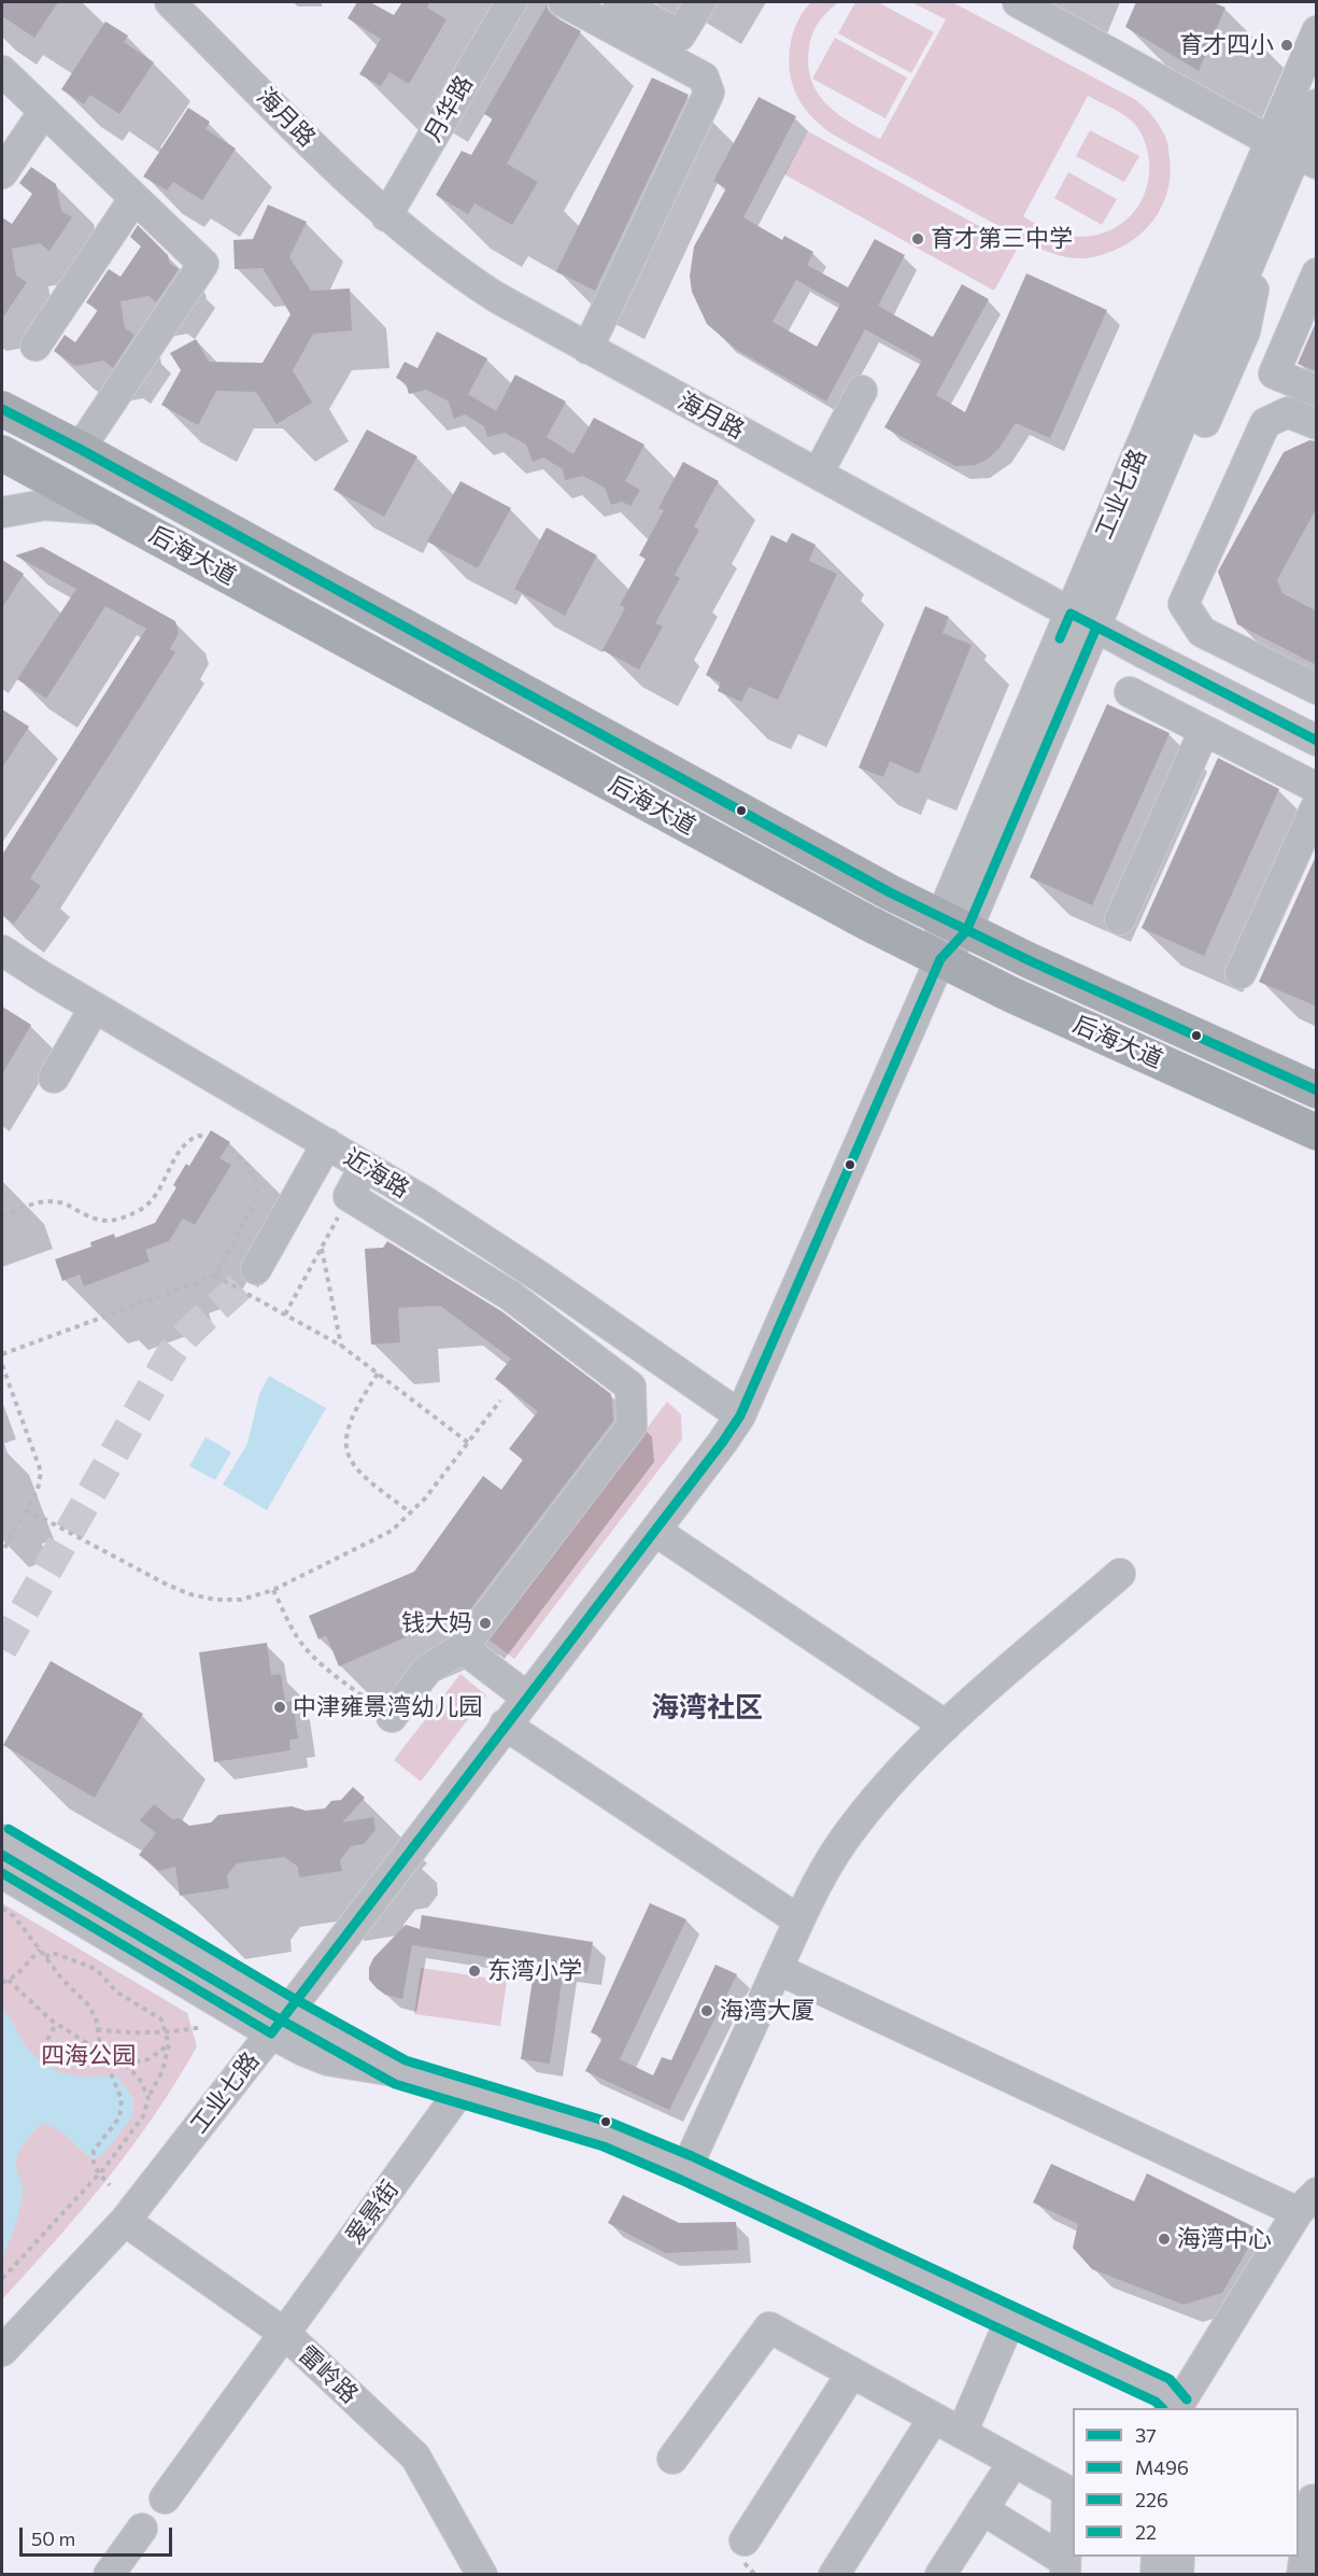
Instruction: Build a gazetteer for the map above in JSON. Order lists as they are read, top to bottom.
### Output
{
  "streets": {
    "main road": ["后海大道"],
    "street": [
      "月华路",
      "海月路",
      "工业七路",
      "近海路",
      "爱景街",
      "雷岭路"
    ]
  },
  "crossings": [
    ["月华路", "海月路"],
    ["海月路", "工业七路"],
    ["工业七路", "后海大道"],
    ["工业七路", "近海路"],
    ["工业七路", "雷岭路"],
    ["爱景街", "雷岭路"]
  ],
  "districts": ["海湾社区"],
  "parks": ["四海公园"],
  "places": [
    "育才四小",
    "育才第三中学",
    "钱大妈",
    "中津雍景湾幼儿园",
    "东湾小学",
    "海湾大厦",
    "海湾中心"
  ],
  "lines": [
    "transit line 37",
    "transit line M496",
    "transit line 22",
    "transit line 226"
  ],
  "legend": [
    "37",
    "M496",
    "226",
    "22"
  ],
  "scale_bar": "50 m"
}
